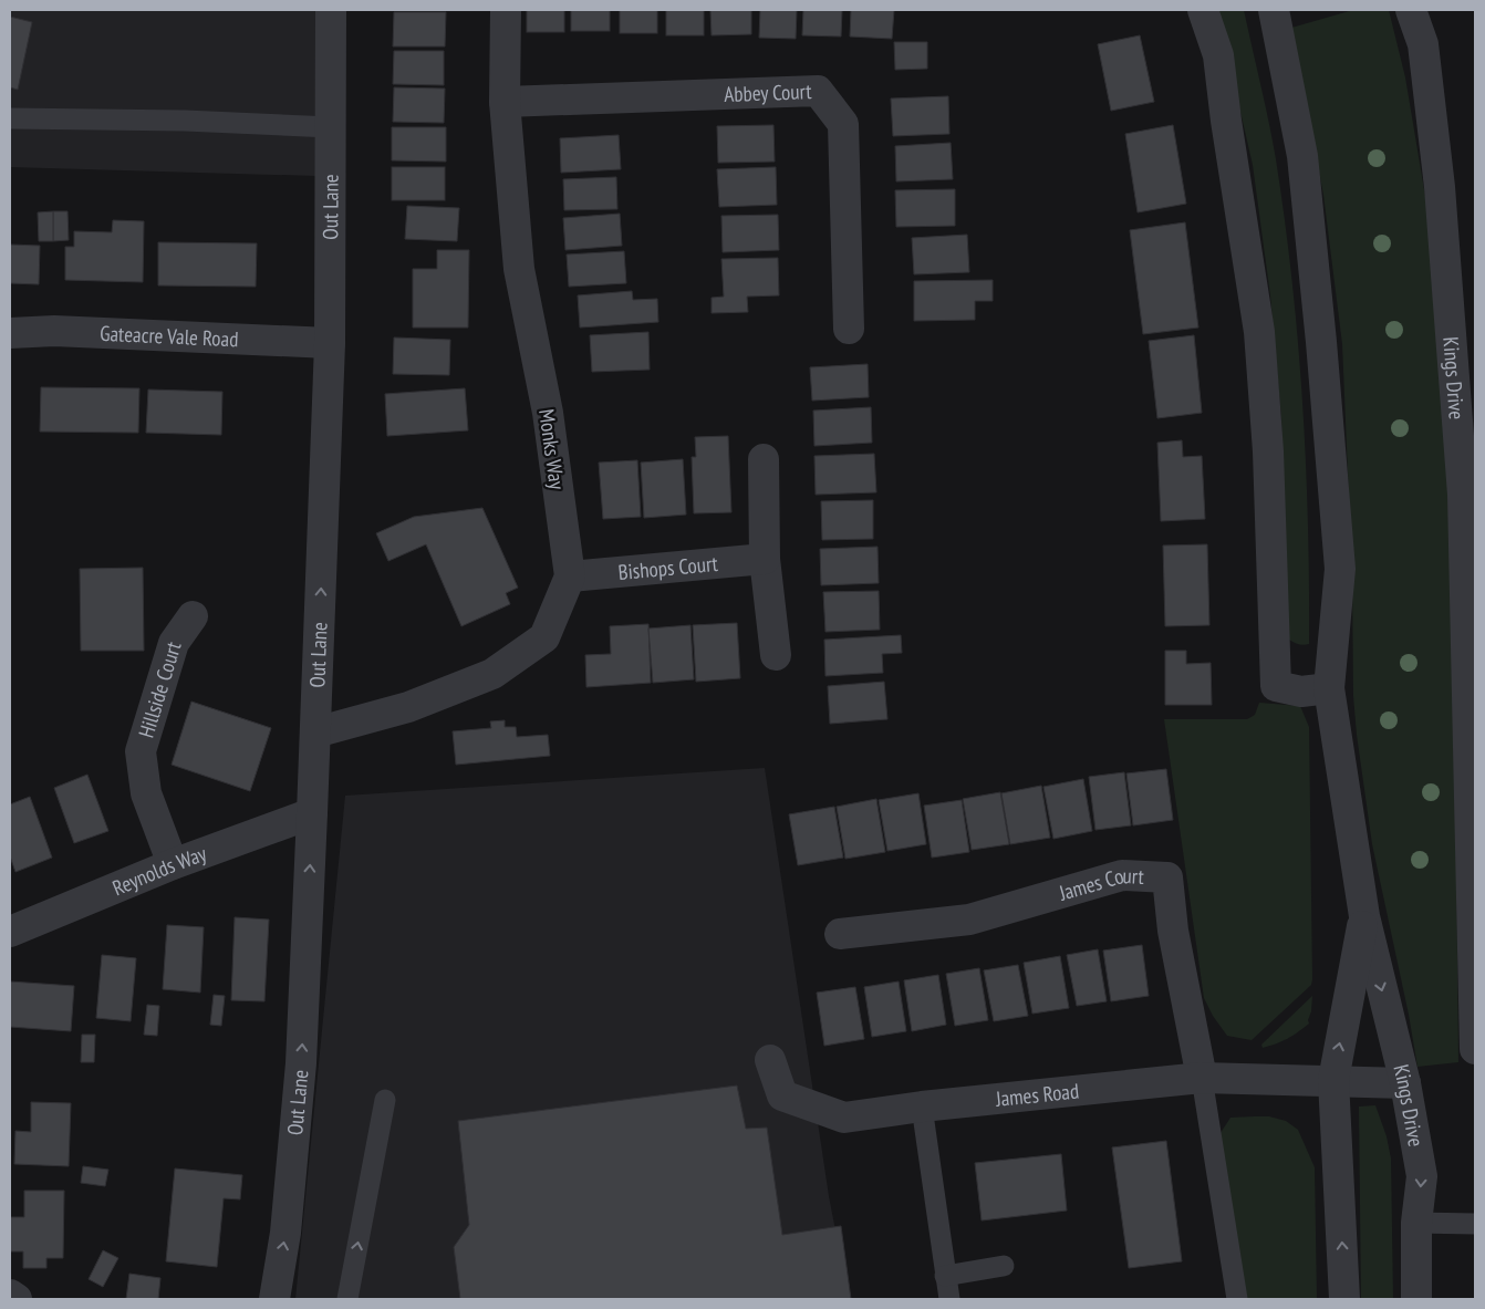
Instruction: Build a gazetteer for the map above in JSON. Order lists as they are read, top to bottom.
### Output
{
  "streets": {
    "street": [
      "Abbey Court",
      "Out Lane",
      "Gateacre Vale Road",
      "Kings Drive",
      "Monks Way",
      "Bishops Court",
      "Hillside Court",
      "Reynolds Way",
      "James Court",
      "James Road"
    ]
  },
  "crossings": [
    ["Abbey Court", "Monks Way"],
    ["Out Lane", "Gateacre Vale Road"],
    ["Out Lane", "Reynolds Way"],
    ["Kings Drive", "James Road"],
    ["Monks Way", "Bishops Court"],
    ["Hillside Court", "Reynolds Way"],
    ["James Court", "James Road"]
  ],
  "one_way": ["Out Lane"]
}
